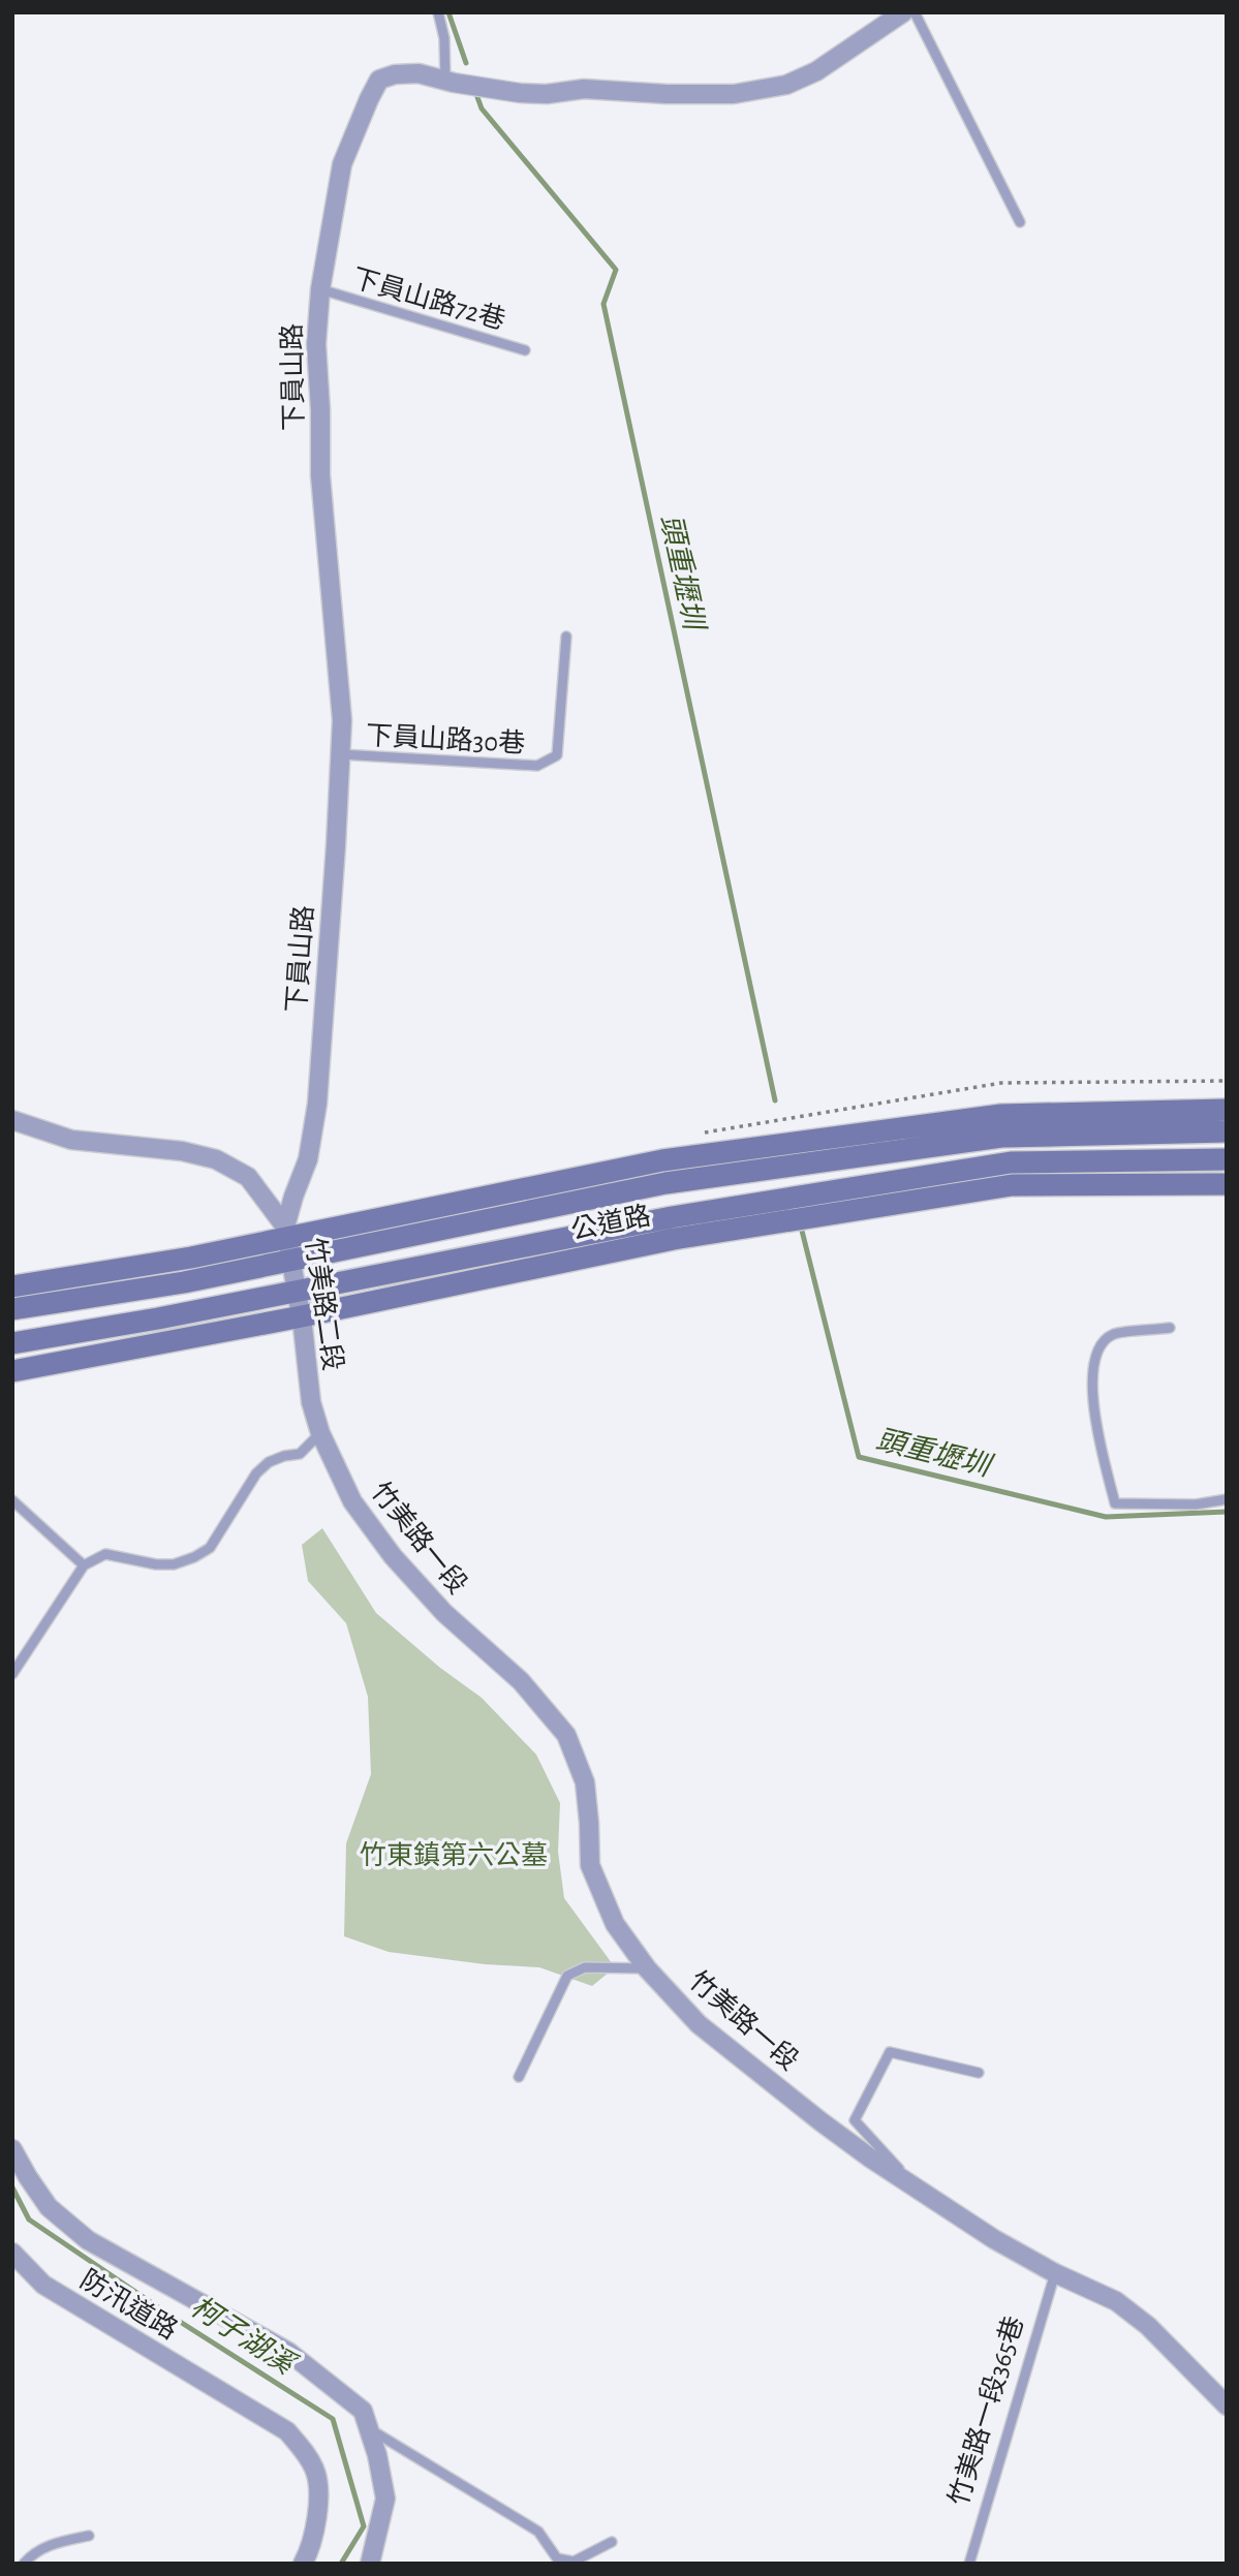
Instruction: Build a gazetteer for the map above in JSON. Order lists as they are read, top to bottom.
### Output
{
  "streets": {
    "street": [
      "下員山路",
      "公道路",
      "竹美路二段",
      "竹美路一段",
      "防汛道路"
    ],
    "lane": ["下員山路72巷", "下員山路30巷", "竹美路一段365巷"]
  },
  "crossings": [
    ["下員山路72巷", "下員山路"],
    ["下員山路", "下員山路30巷"],
    ["下員山路", "公道路"],
    ["下員山路", "竹美路二段"],
    ["公道路", "竹美路二段"],
    ["竹美路二段", "竹美路一段"],
    ["竹美路一段", "竹美路一段365巷"]
  ],
  "water": ["頭重壢圳", "柯子湖溪"],
  "parks": ["竹東鎮第六公墓"]
}
